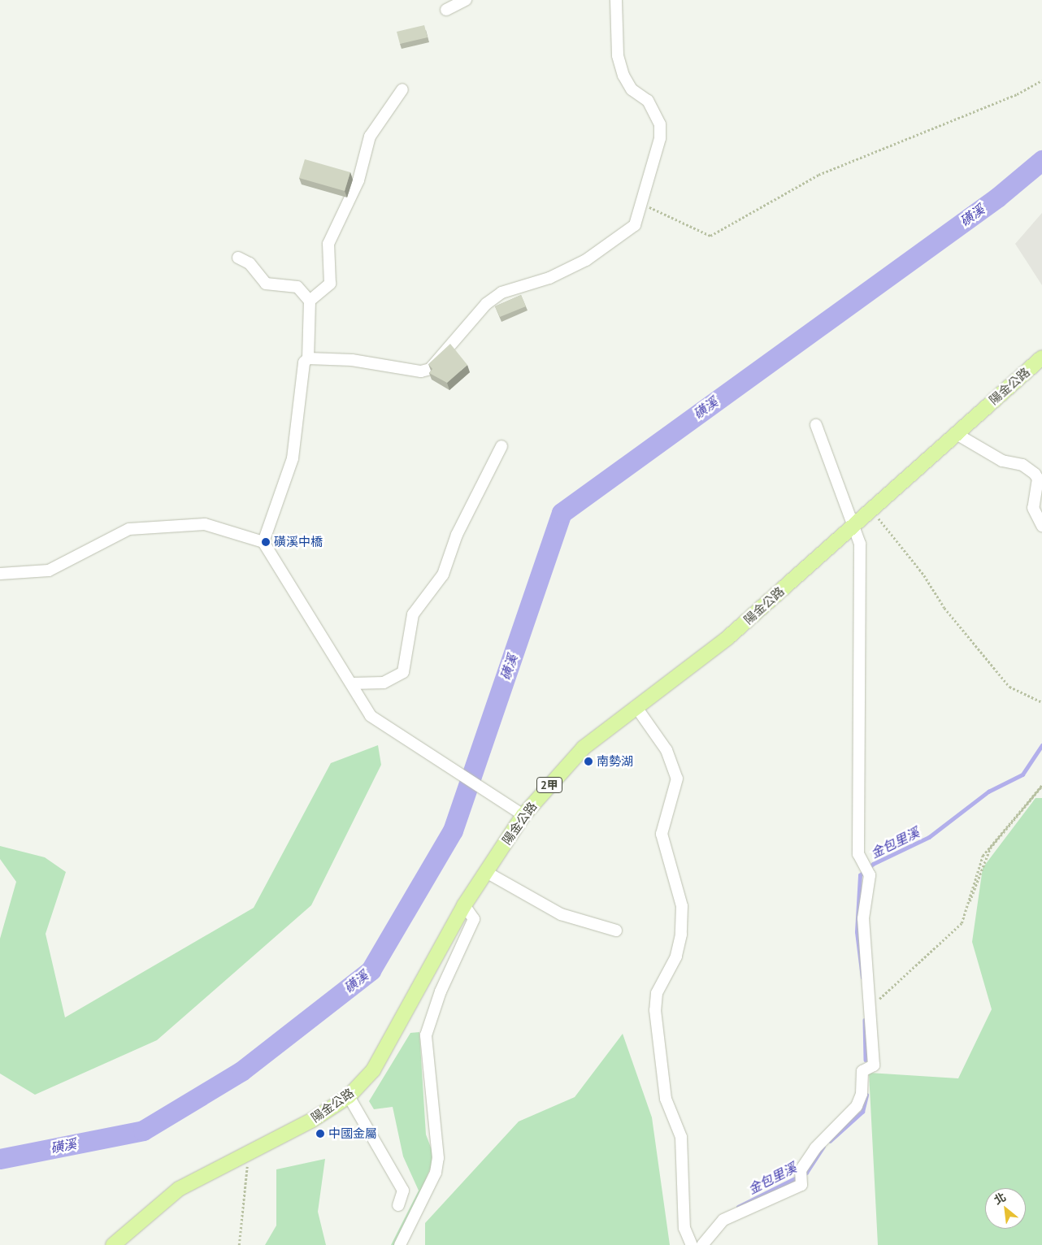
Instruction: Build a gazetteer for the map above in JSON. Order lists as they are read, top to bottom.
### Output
{
  "streets": {
    "main road": ["陽金公路", "2甲"]
  },
  "water": ["磺溪", "金包里溪"],
  "places": ["磺溪中橋", "南勢湖", "中國金屬"],
  "north": "top left"
}
